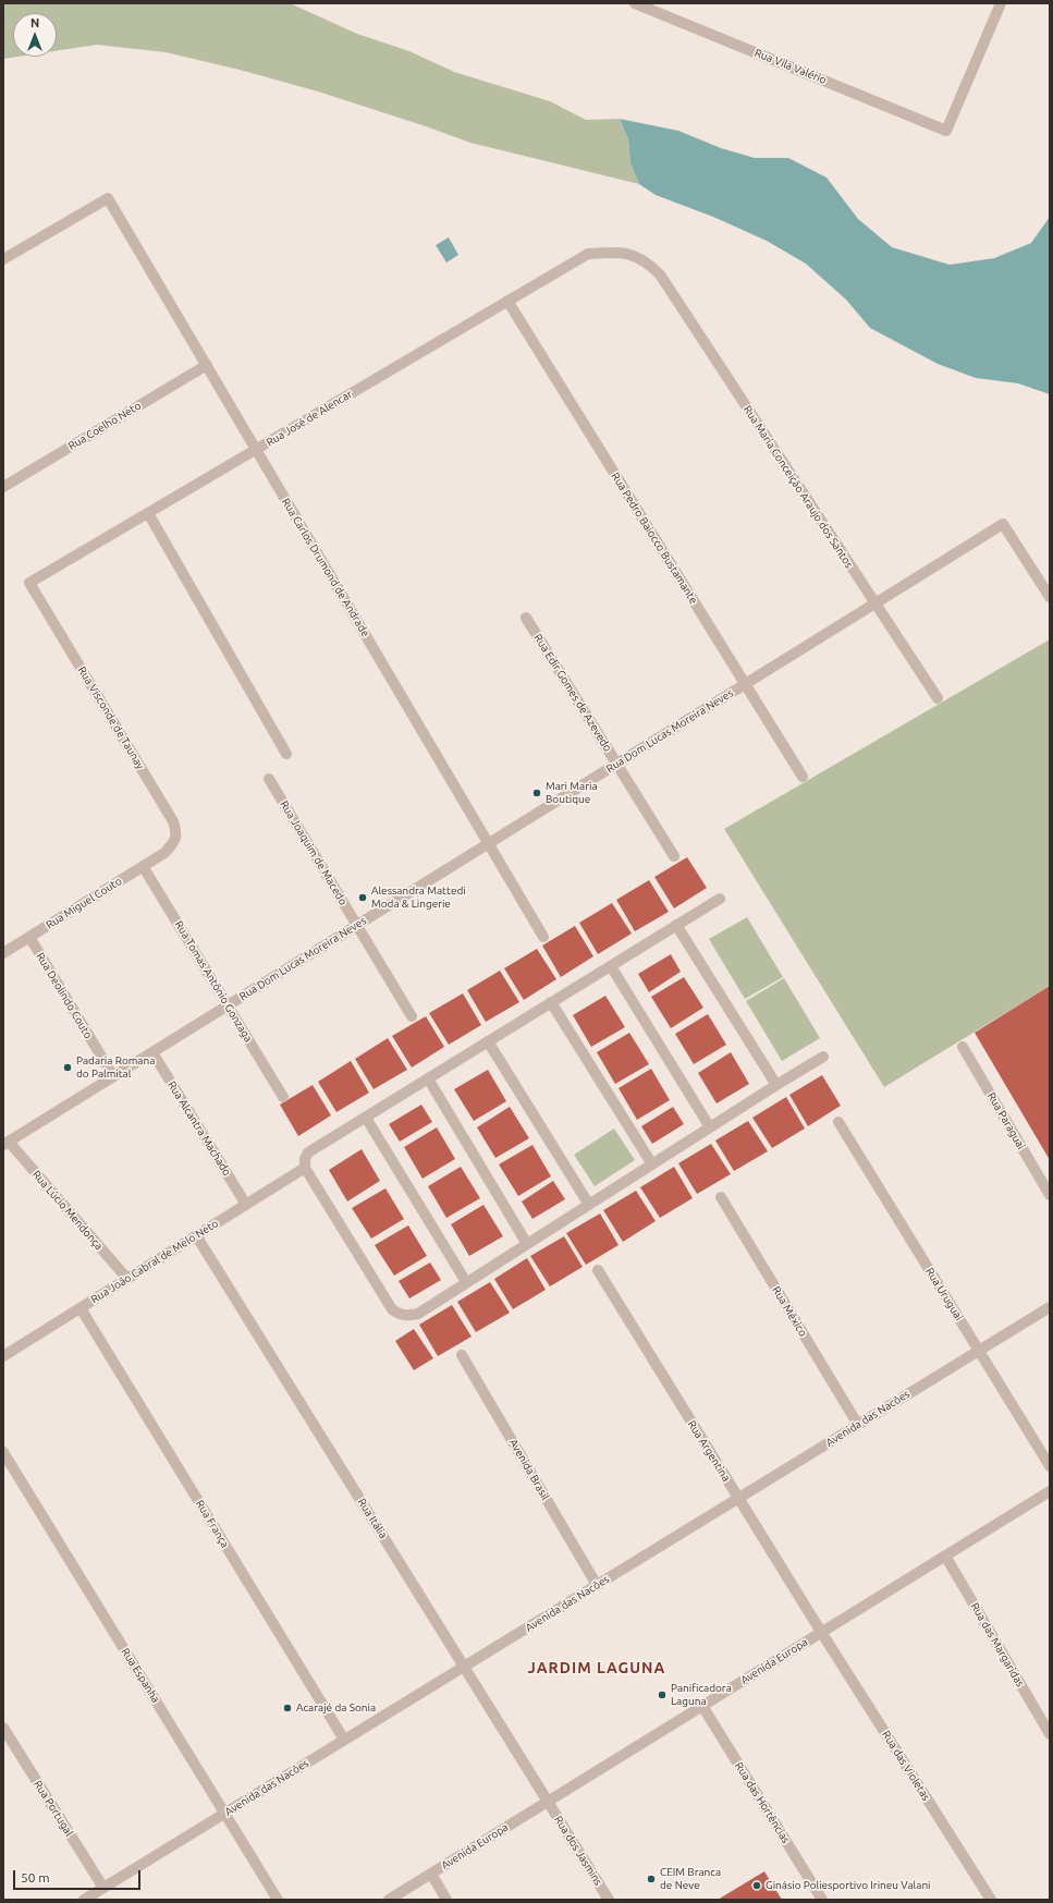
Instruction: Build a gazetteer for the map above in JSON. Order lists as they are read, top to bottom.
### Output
{
  "streets": {
    "street": [
      "Rua Vila Valério",
      "Rua José de Alencar",
      "Rua Coelho Neto",
      "Rua Maria Conceição Araujo dos Santos",
      "Rua Pedro Baiocco Bustamante",
      "Rua Carlos Drumond de Andrade",
      "Rua Edir Gomes de Azevedo",
      "Rua Visconde de Taunay",
      "Rua Dom Lucas Moreira Neves",
      "Rua Joaquim de Macedo",
      "Rua Miguel Couto",
      "Rua Tomas Antônio Gonzaga",
      "Rua Deolindo Couto",
      "Rua Paraguai",
      "Rua Alcantra Machado",
      "Rua Lúcio Mendonça",
      "Rua João Cabral de Melo Neto",
      "Rua Uruguai",
      "Rua México",
      "Avenida das Nacões",
      "Rua Argentina",
      "Avenida Brasil",
      "Rua Itália",
      "Rua França",
      "Rua das Margaridas",
      "Avenida Europa",
      "Rua Espanha",
      "Rua das Violetas",
      "Rua das Hortências",
      "Rua Portugal",
      "Rua dos Jasmins"
    ]
  },
  "crossings": [
    ["Rua José de Alencar", "Rua Maria Conceição Araujo dos Santos"],
    ["Rua José de Alencar", "Rua Pedro Baiocco Bustamante"],
    ["Rua José de Alencar", "Rua Carlos Drumond de Andrade"],
    ["Rua José de Alencar", "Rua Visconde de Taunay"],
    ["Rua Coelho Neto", "Rua Carlos Drumond de Andrade"],
    ["Rua Maria Conceição Araujo dos Santos", "Rua Dom Lucas Moreira Neves"],
    ["Rua Pedro Baiocco Bustamante", "Rua Dom Lucas Moreira Neves"],
    ["Rua Carlos Drumond de Andrade", "Rua Dom Lucas Moreira Neves"],
    ["Rua Edir Gomes de Azevedo", "Rua Dom Lucas Moreira Neves"],
    ["Rua Visconde de Taunay", "Rua Miguel Couto"],
    ["Rua Dom Lucas Moreira Neves", "Rua Joaquim de Macedo"],
    ["Rua Dom Lucas Moreira Neves", "Rua Tomas Antônio Gonzaga"],
    ["Rua Dom Lucas Moreira Neves", "Rua Deolindo Couto"],
    ["Rua Dom Lucas Moreira Neves", "Rua Alcantra Machado"],
    ["Rua Dom Lucas Moreira Neves", "Rua Lúcio Mendonça"],
    ["Rua Miguel Couto", "Rua Tomas Antônio Gonzaga"],
    ["Rua Miguel Couto", "Rua Deolindo Couto"],
    ["Rua Alcantra Machado", "Rua João Cabral de Melo Neto"],
    ["Rua Lúcio Mendonça", "Rua João Cabral de Melo Neto"],
    ["Rua João Cabral de Melo Neto", "Rua Itália"],
    ["Rua João Cabral de Melo Neto", "Rua França"],
    ["Rua Uruguai", "Avenida das Nacões"],
    ["Rua México", "Avenida das Nacões"],
    ["Avenida das Nacões", "Rua Argentina"],
    ["Avenida das Nacões", "Avenida Brasil"],
    ["Avenida das Nacões", "Rua Itália"],
    ["Avenida das Nacões", "Rua França"],
    ["Avenida das Nacões", "Rua Espanha"],
    ["Avenida das Nacões", "Rua Portugal"],
    ["Rua Argentina", "Avenida Europa"],
    ["Rua Argentina", "Rua das Violetas"],
    ["Rua Itália", "Avenida Europa"],
    ["Rua Itália", "Rua dos Jasmins"],
    ["Rua das Margaridas", "Avenida Europa"],
    ["Avenida Europa", "Rua das Violetas"],
    ["Avenida Europa", "Rua das Hortências"],
    ["Avenida Europa", "Rua dos Jasmins"]
  ],
  "districts": ["JARDIM LAGUNA"],
  "places": [
    "Mari Maria Boutique",
    "Alessandra Mattedi Moda & Lingerie",
    "Padaria Romana do Palmital",
    "Panificadora Laguna",
    "Acarajé da Sonia",
    "CEIM Branca de Neve",
    "Ginásio Poliesportivo Irineu Valani"
  ],
  "scale_bar": "50 m",
  "north": "top"
}
